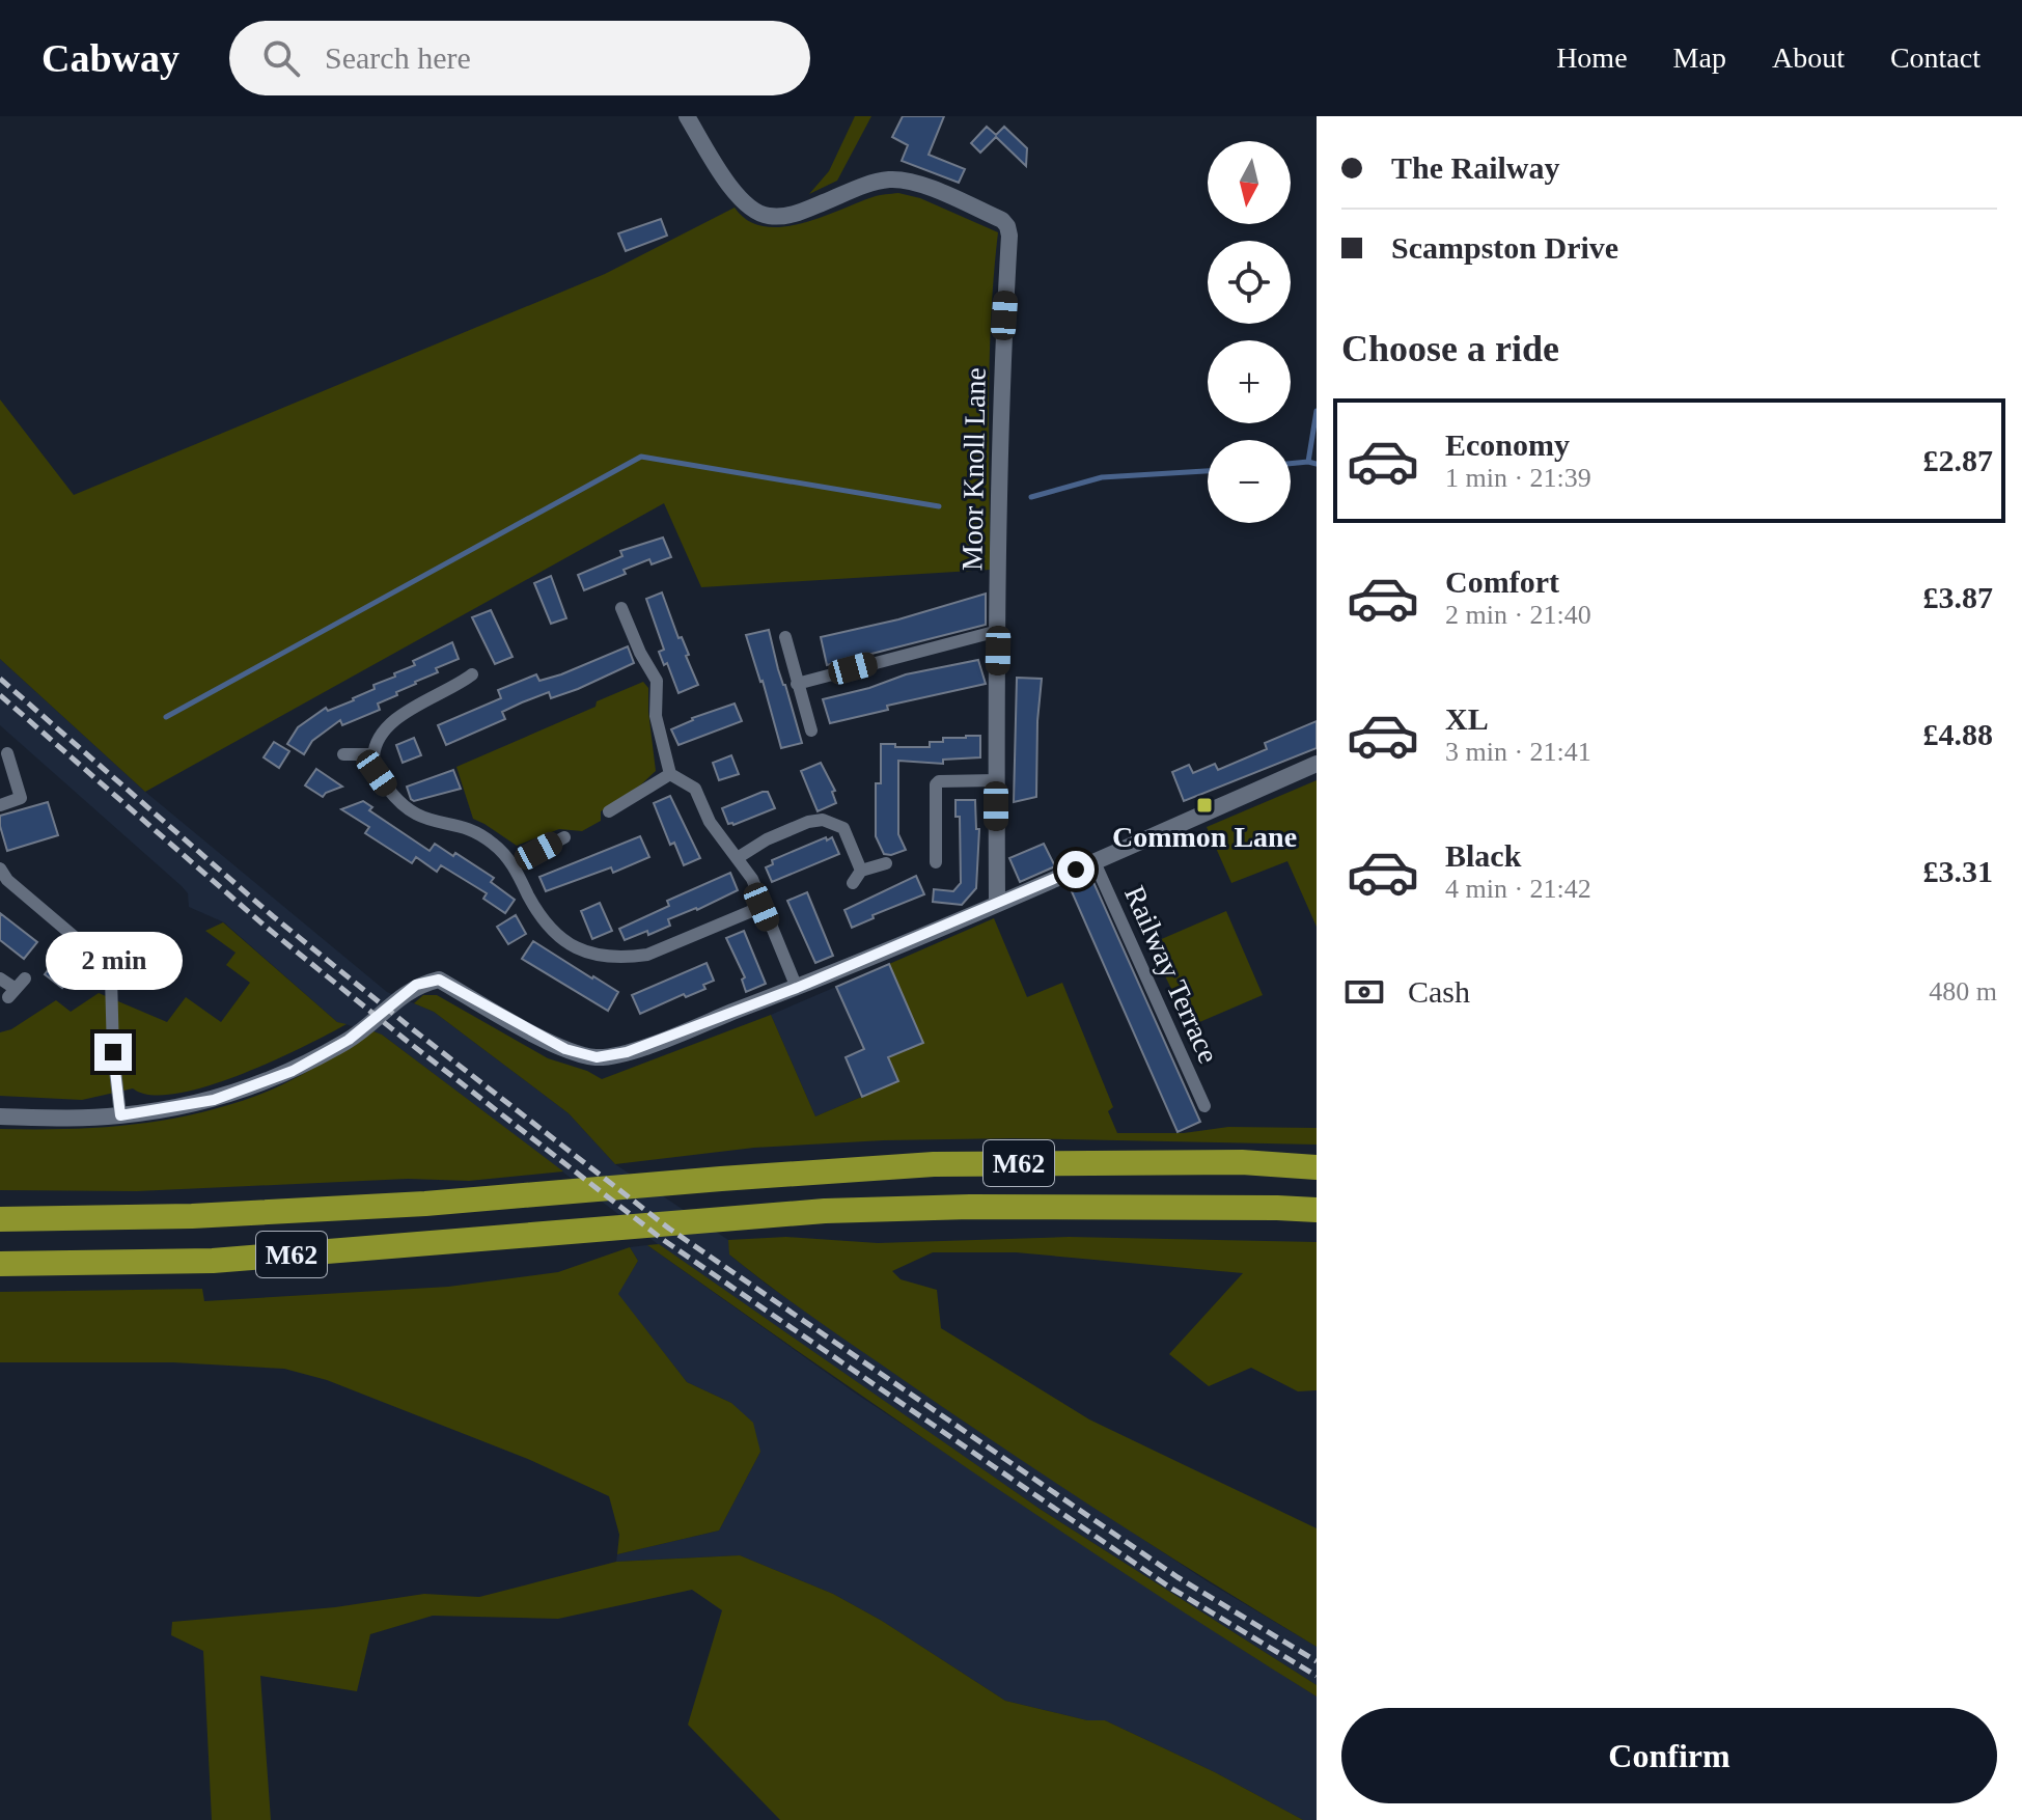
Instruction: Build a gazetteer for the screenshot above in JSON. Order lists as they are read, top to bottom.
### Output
{
  "streets": {
    "highway": ["M62"],
    "street": ["Moor Knoll Lane", "Railway Terrace"]
  },
  "places": {
    "transit": ["Common Lane"]
  },
  "north": "bottom",
  "page": {
    "header": "Cabway",
    "search": "Search here",
    "nav": [
      "Home",
      "Map",
      "About",
      "Contact"
    ],
    "banner": ["The Railway", "Scampston Drive"],
    "map_buttons": ["+", "−"],
    "heading": "Choose a ride",
    "list": [
      {
        "name": "Economy",
        "note": "1 min · 21:39",
        "value": "£2.87"
      },
      {
        "name": "Comfort",
        "note": "2 min · 21:40",
        "value": "£3.87"
      },
      {
        "name": "XL",
        "note": "3 min · 21:41",
        "value": "£4.88"
      },
      {
        "name": "Black",
        "note": "4 min · 21:42",
        "value": "£3.31"
      }
    ],
    "bubble": "2 min",
    "pay": ["Cash", "480 m"],
    "buttons": "Confirm"
  }
}
